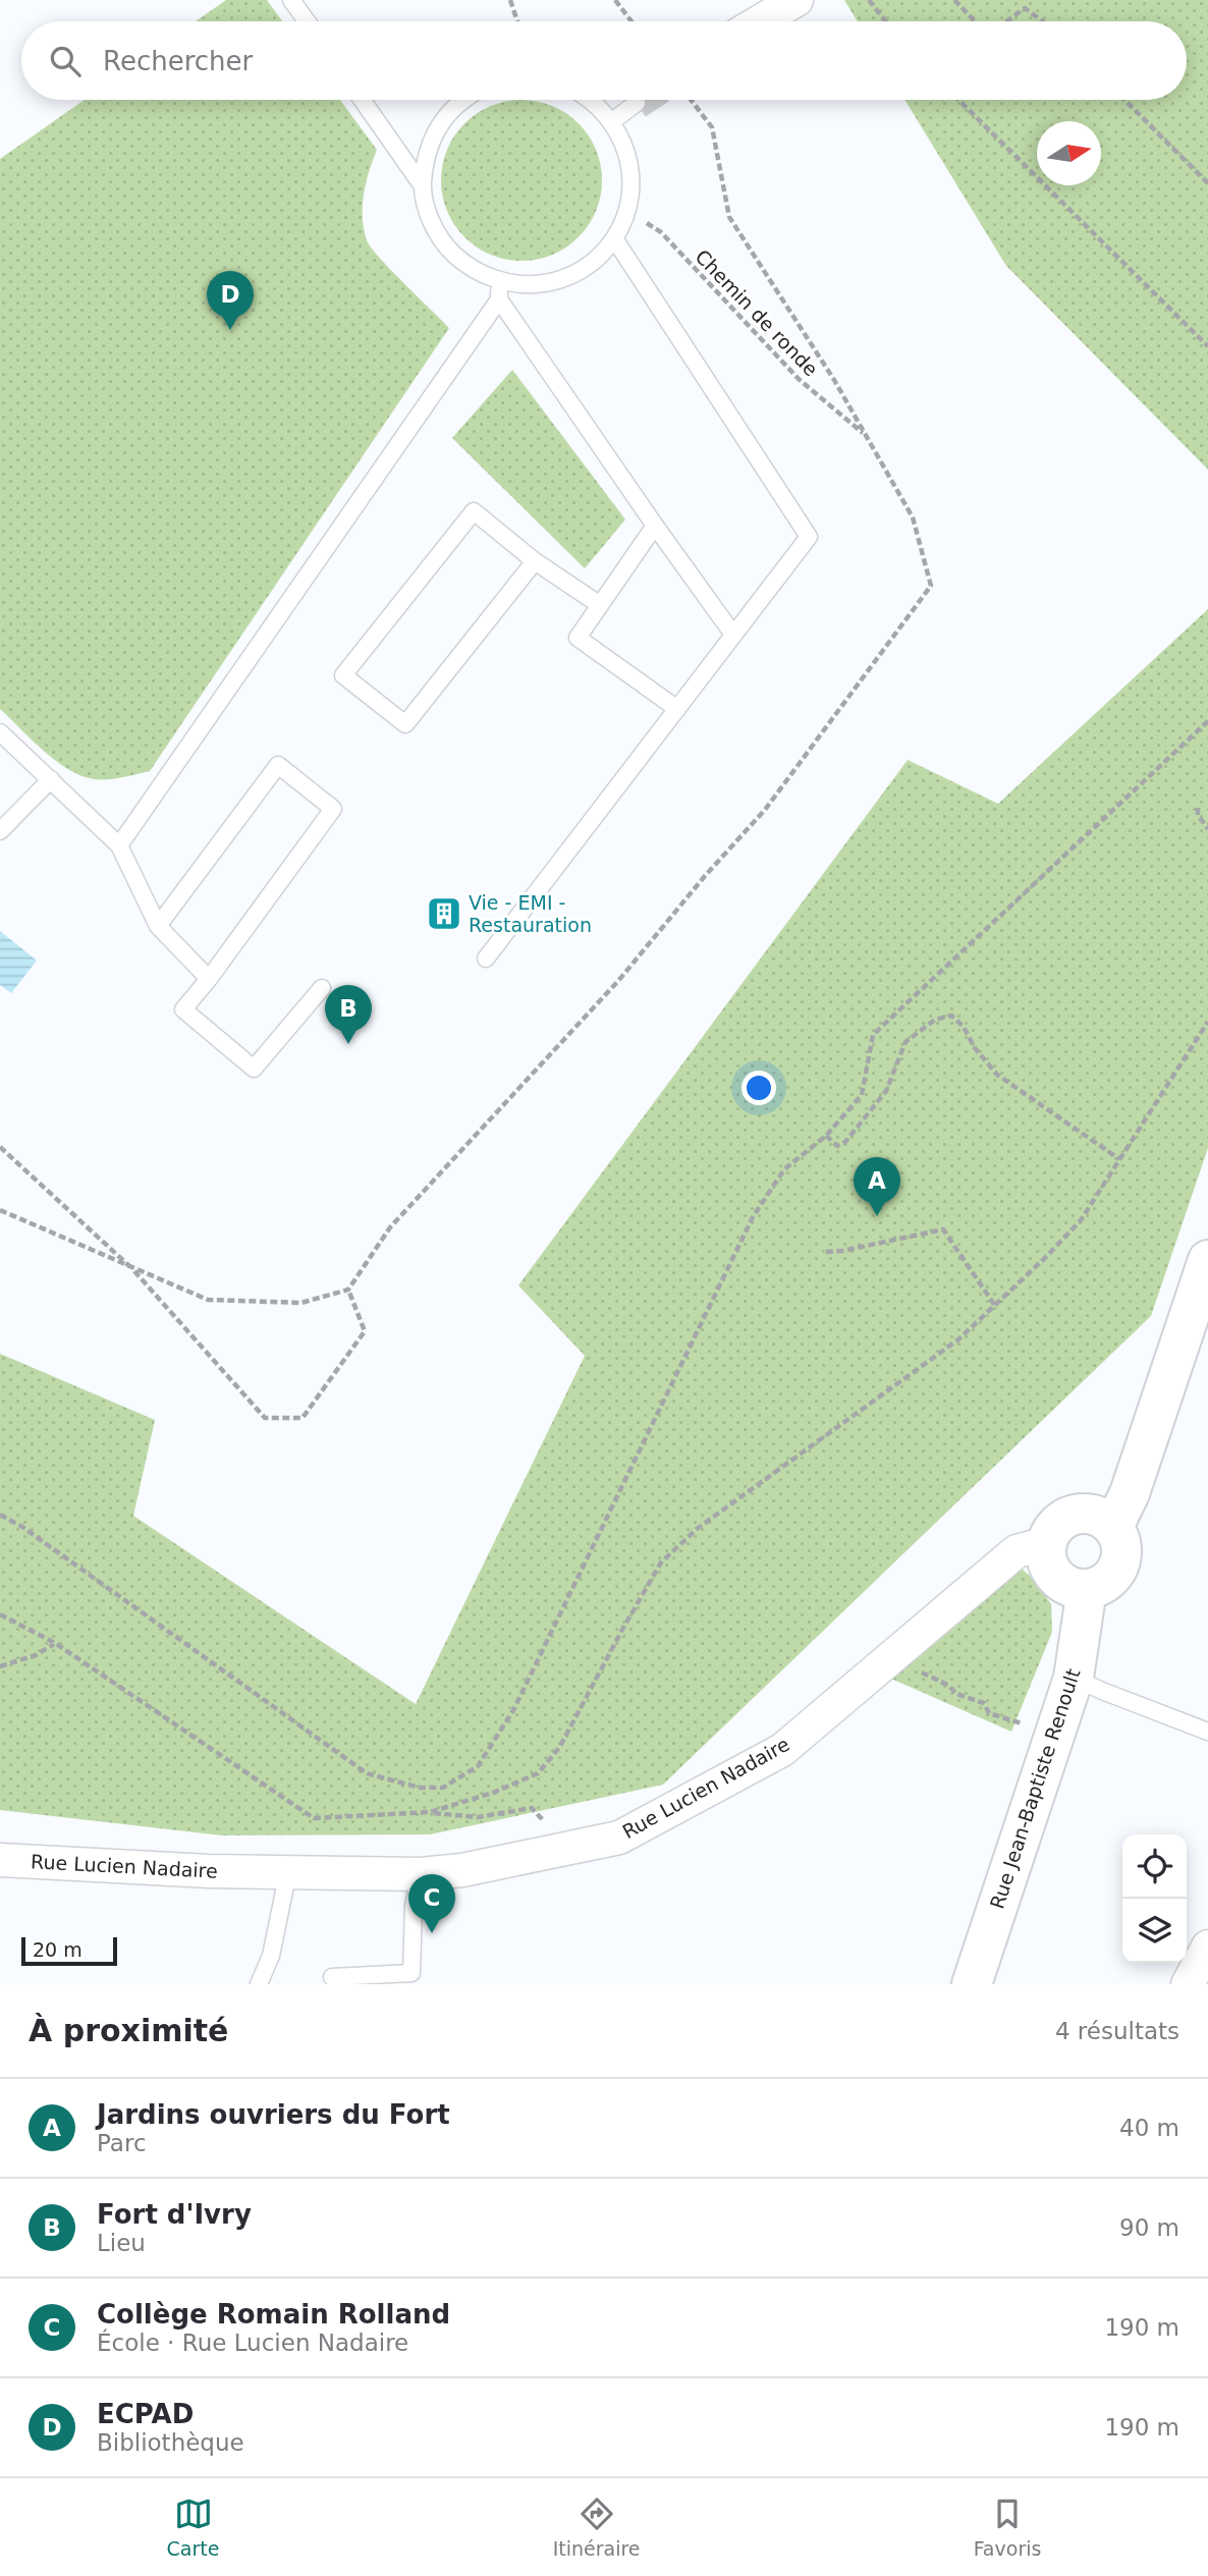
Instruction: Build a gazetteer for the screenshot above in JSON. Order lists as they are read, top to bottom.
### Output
{
  "streets": {
    "main road": ["Rue Jean-Baptiste Renoult"],
    "street": ["Rue Lucien Nadaire"],
    "path": ["Chemin de ronde"]
  },
  "crossings": [
    ["Rue Lucien Nadaire", "Rue Jean-Baptiste Renoult"]
  ],
  "places": {
    "building": ["Vie - EMI - Restauration"]
  },
  "scale_bar": "20 m",
  "north": "right",
  "page": {
    "search": "Rechercher",
    "pins": [
      "D",
      "B",
      "A",
      "C"
    ],
    "scale": "20 m",
    "heading": ["À proximité", "4 résultats"],
    "list": [
      {
        "mark": "A",
        "name": "Jardins ouvriers du Fort",
        "note": "Parc",
        "value": "40 m"
      },
      {
        "mark": "B",
        "name": "Fort d'Ivry",
        "note": "Lieu",
        "value": "90 m"
      },
      {
        "mark": "C",
        "name": "Collège Romain Rolland",
        "note": "École · Rue Lucien Nadaire",
        "value": "190 m"
      },
      {
        "mark": "D",
        "name": "ECPAD",
        "note": "Bibliothèque",
        "value": "190 m"
      }
    ],
    "nav": ["Carte", "Itinéraire", "Favoris"]
  }
}
